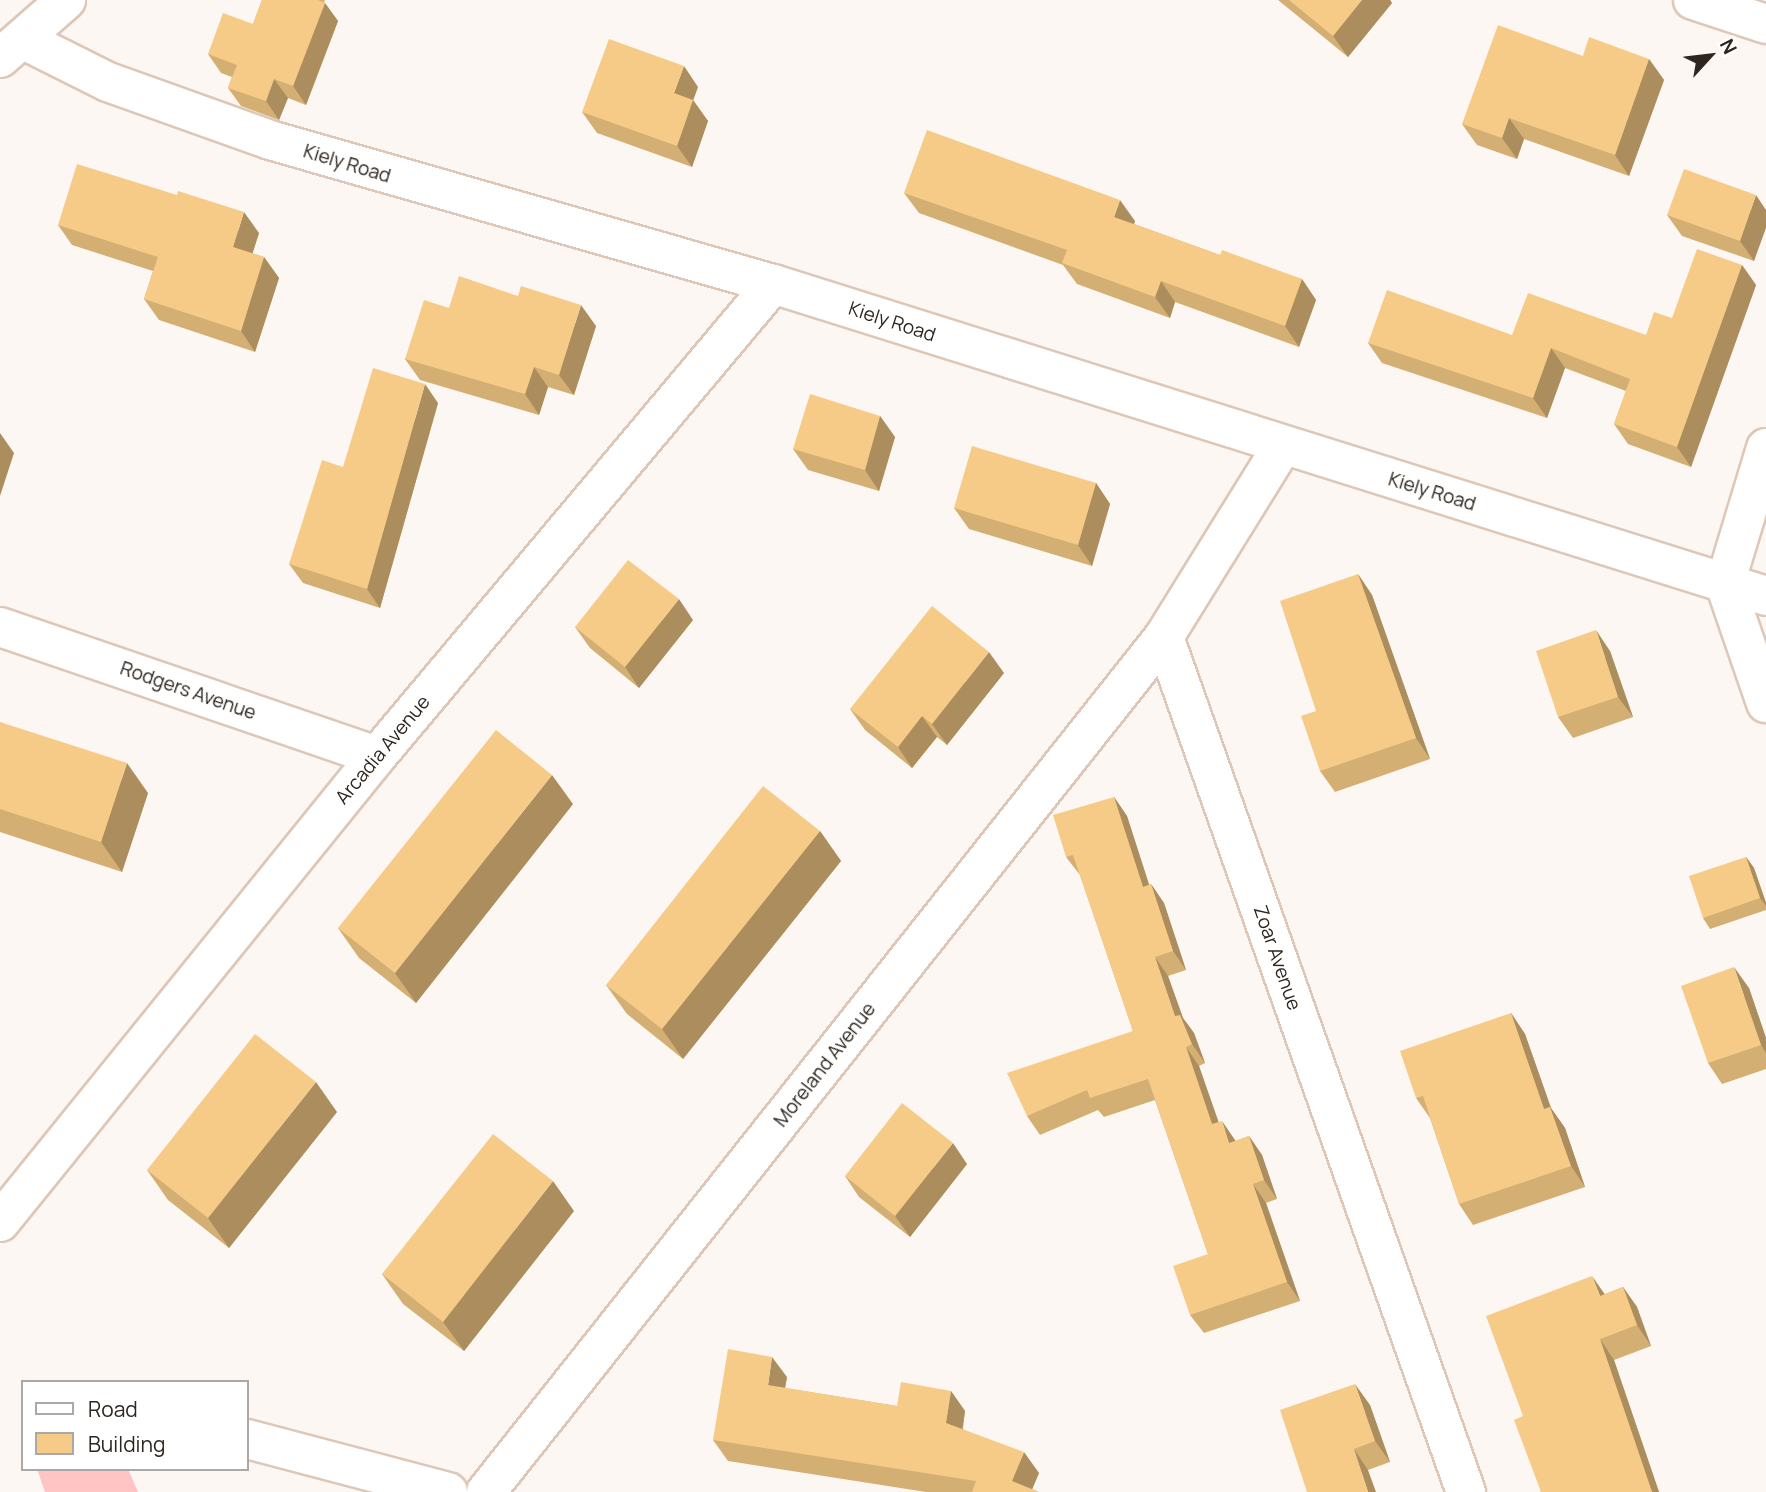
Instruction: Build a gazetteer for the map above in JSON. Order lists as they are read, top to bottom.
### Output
{
  "streets": {
    "street": [
      "Kiely Road",
      "Rodgers Avenue",
      "Arcadia Avenue",
      "Zoar Avenue",
      "Moreland Avenue"
    ]
  },
  "crossings": [
    ["Kiely Road", "Arcadia Avenue"],
    ["Rodgers Avenue", "Arcadia Avenue"],
    ["Zoar Avenue", "Moreland Avenue"]
  ],
  "legend": ["Road", "Building"],
  "north": "top right"
}
